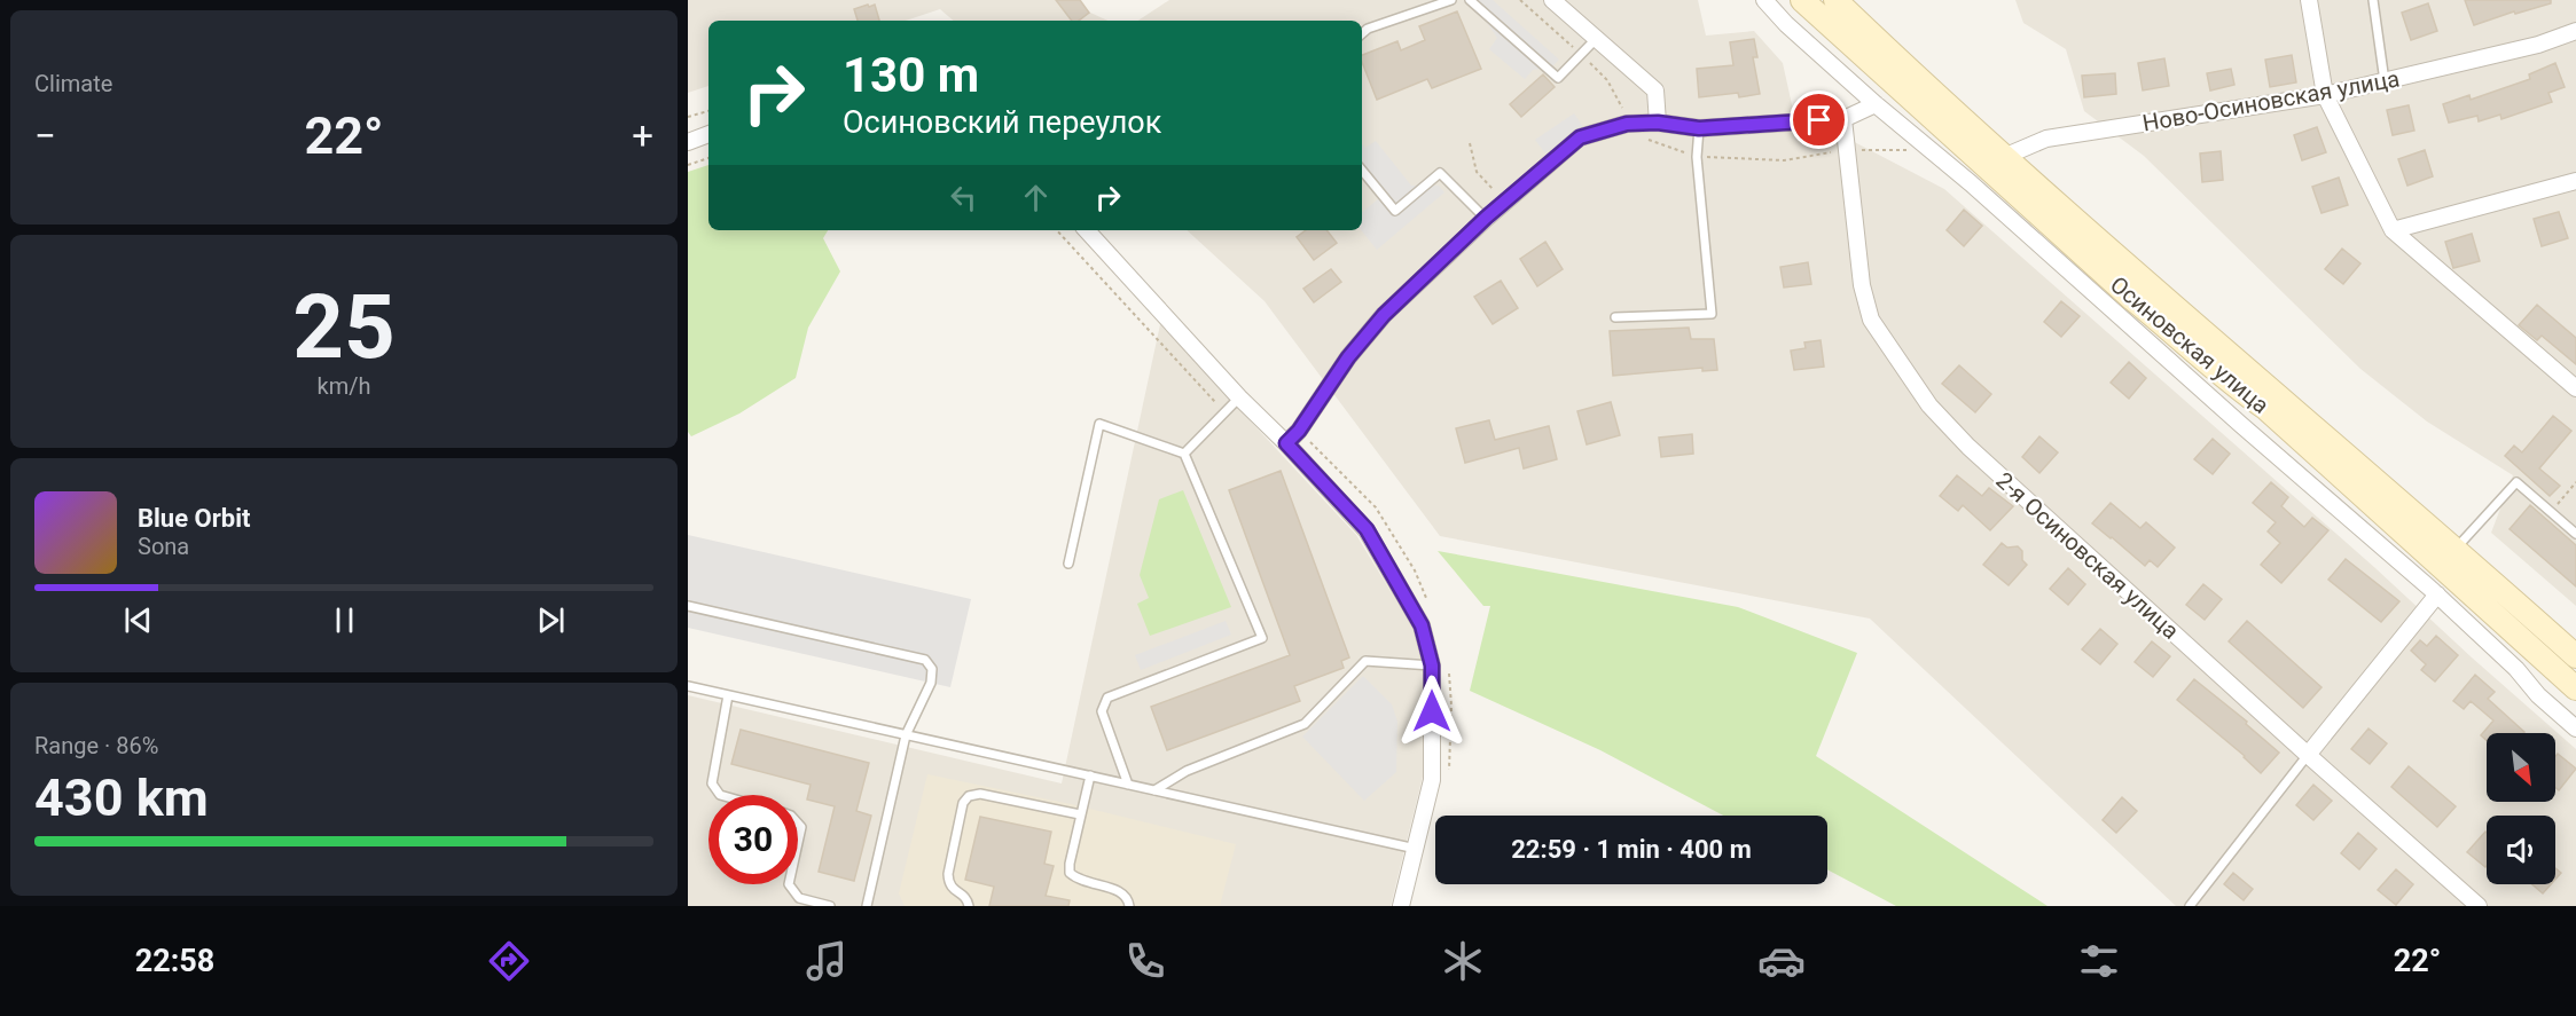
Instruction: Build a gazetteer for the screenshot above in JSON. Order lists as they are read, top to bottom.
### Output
{
  "streets": {
    "street": ["Ново-Осиновская улица", "Осиновская улица", "2-я Осиновская улица"]
  },
  "crossings": [
    ["Ново-Осиновская улица", "Осиновская улица"]
  ],
  "north": "bottom right",
  "page": {
    "tile": [
      "Climate",
      ["25", "km/h"],
      ["Range · 86%", "430 km"]
    ],
    "turn": ["130 m", "Осиновский переулок"],
    "heat": ["−", "22°", "+"],
    "song": ["Blue Orbit", "Sona"],
    "limit": "30",
    "trip": "22:59 · 1 min · 400 m",
    "tabs": ["22:58", "22°"]
  }
}
